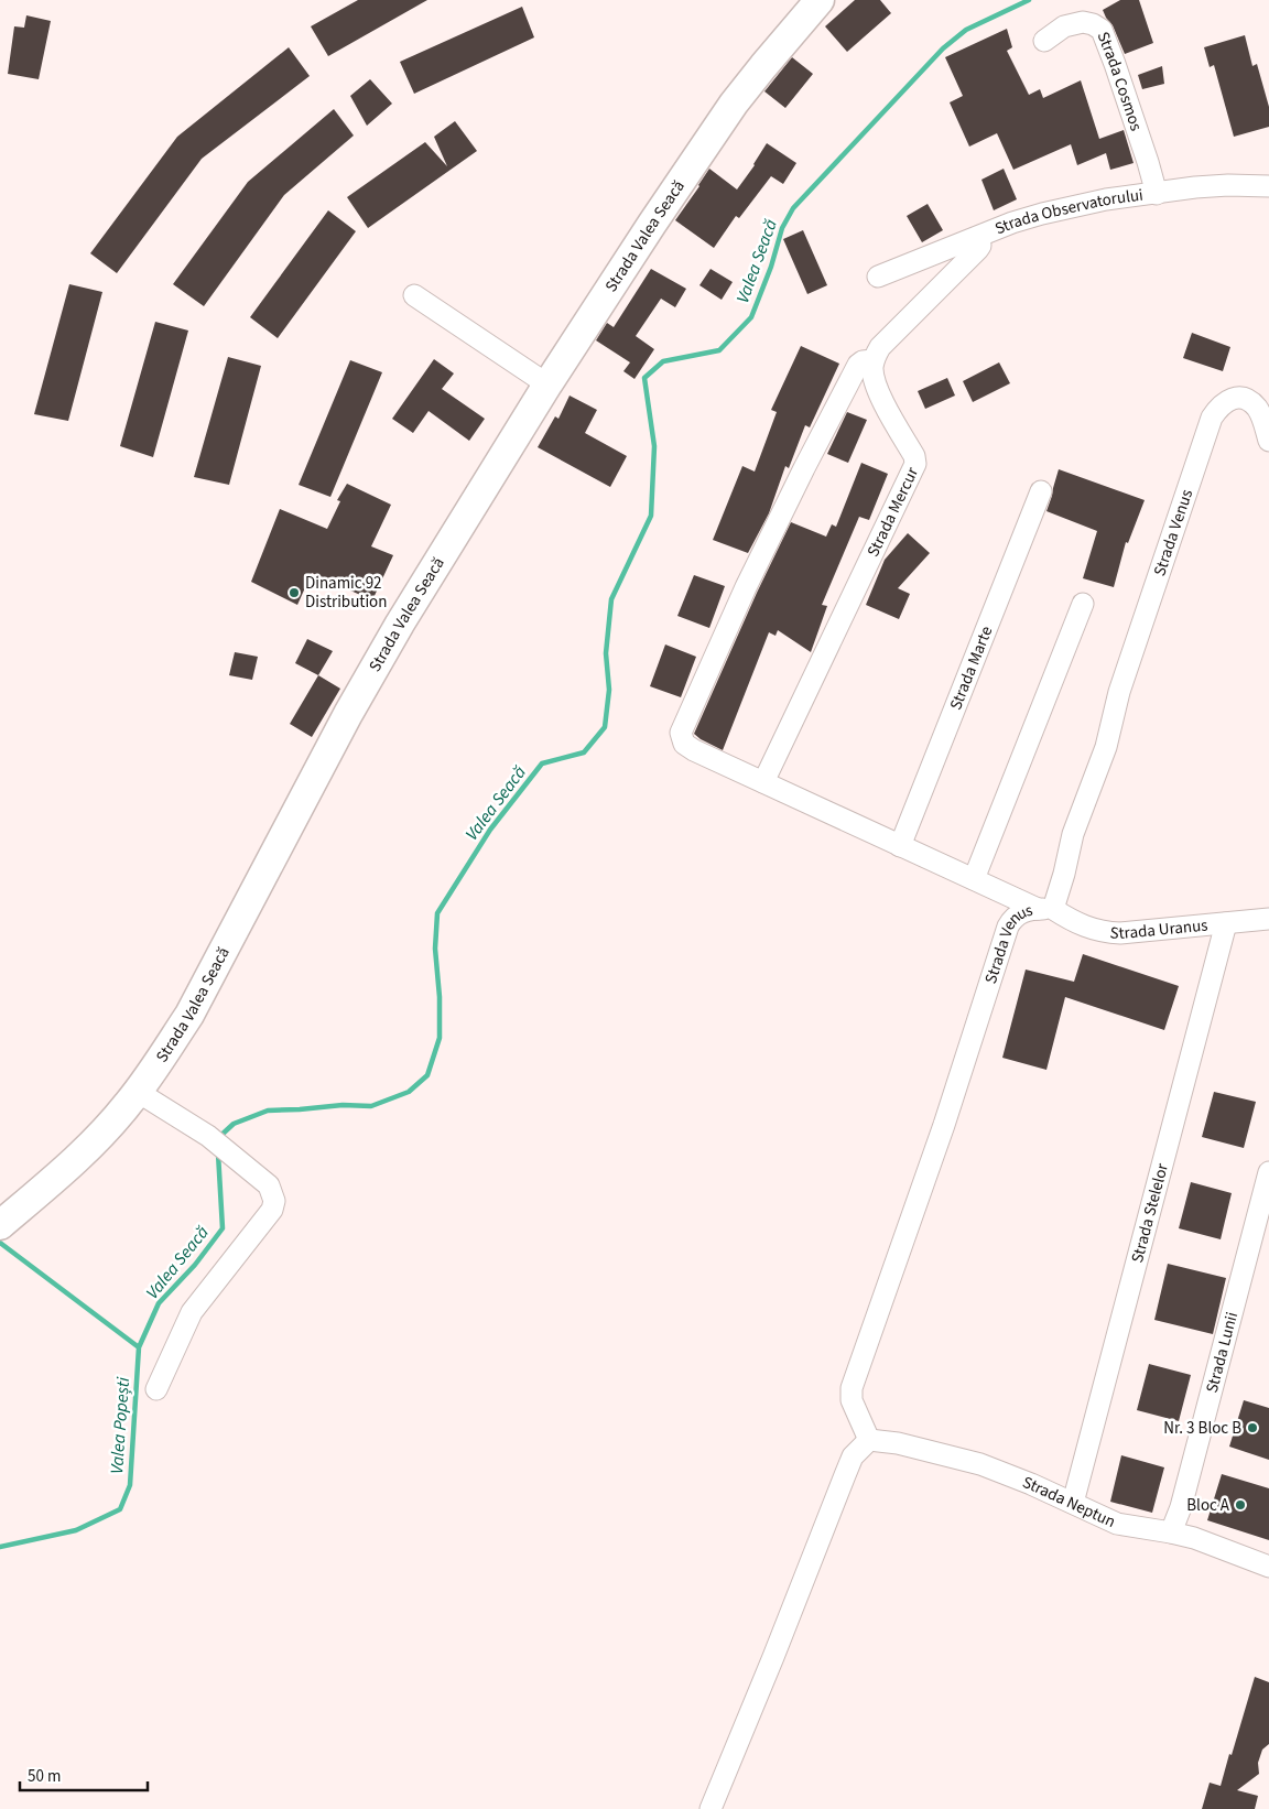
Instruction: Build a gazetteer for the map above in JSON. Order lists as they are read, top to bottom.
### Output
{
  "streets": {
    "main road": ["Strada Valea Seacă"],
    "street": [
      "Strada Cosmos",
      "Strada Observatorului",
      "Strada Mercur",
      "Strada Venus",
      "Strada Marte",
      "Strada Uranus",
      "Strada Stelelor",
      "Strada Lunii",
      "Strada Neptun"
    ]
  },
  "crossings": [
    ["Strada Cosmos", "Strada Observatorului"],
    ["Strada Mercur", "Strada Uranus"],
    ["Strada Venus", "Strada Uranus"],
    ["Strada Venus", "Strada Neptun"],
    ["Strada Marte", "Strada Uranus"],
    ["Strada Uranus", "Strada Stelelor"],
    ["Strada Stelelor", "Strada Neptun"],
    ["Strada Lunii", "Strada Neptun"]
  ],
  "water": ["Valea Seacă", "Valea Popești"],
  "places": ["Dinamic 92 Distribution", "Nr. 3 Bloc B", "Bloc A"],
  "scale_bar": "50 m"
}
